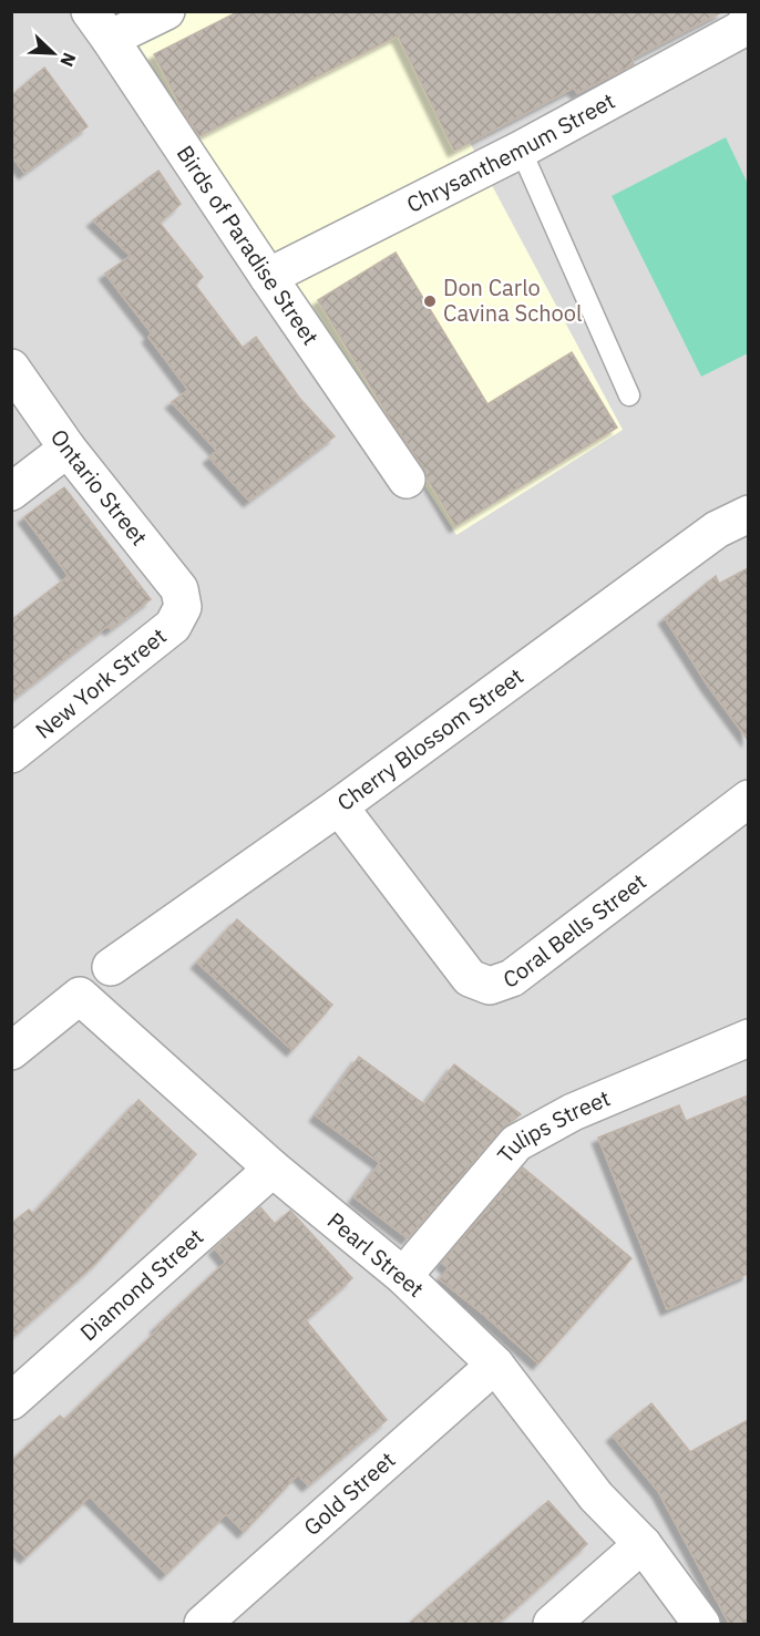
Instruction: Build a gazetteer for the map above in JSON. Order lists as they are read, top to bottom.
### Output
{
  "streets": {
    "street": [
      "Chrysanthemum Street",
      "Birds of Paradise Street",
      "Ontario Street",
      "New York Street",
      "Cherry Blossom Street",
      "Coral Bells Street",
      "Tulips Street",
      "Pearl Street",
      "Diamond Street",
      "Gold Street"
    ]
  },
  "crossings": [
    ["Chrysanthemum Street", "Birds of Paradise Street"],
    ["Ontario Street", "New York Street"],
    ["Cherry Blossom Street", "Coral Bells Street"],
    ["Tulips Street", "Pearl Street"],
    ["Pearl Street", "Diamond Street"],
    ["Pearl Street", "Gold Street"]
  ],
  "places": ["Don Carlo Cavina School"],
  "north": "bottom right"
}
